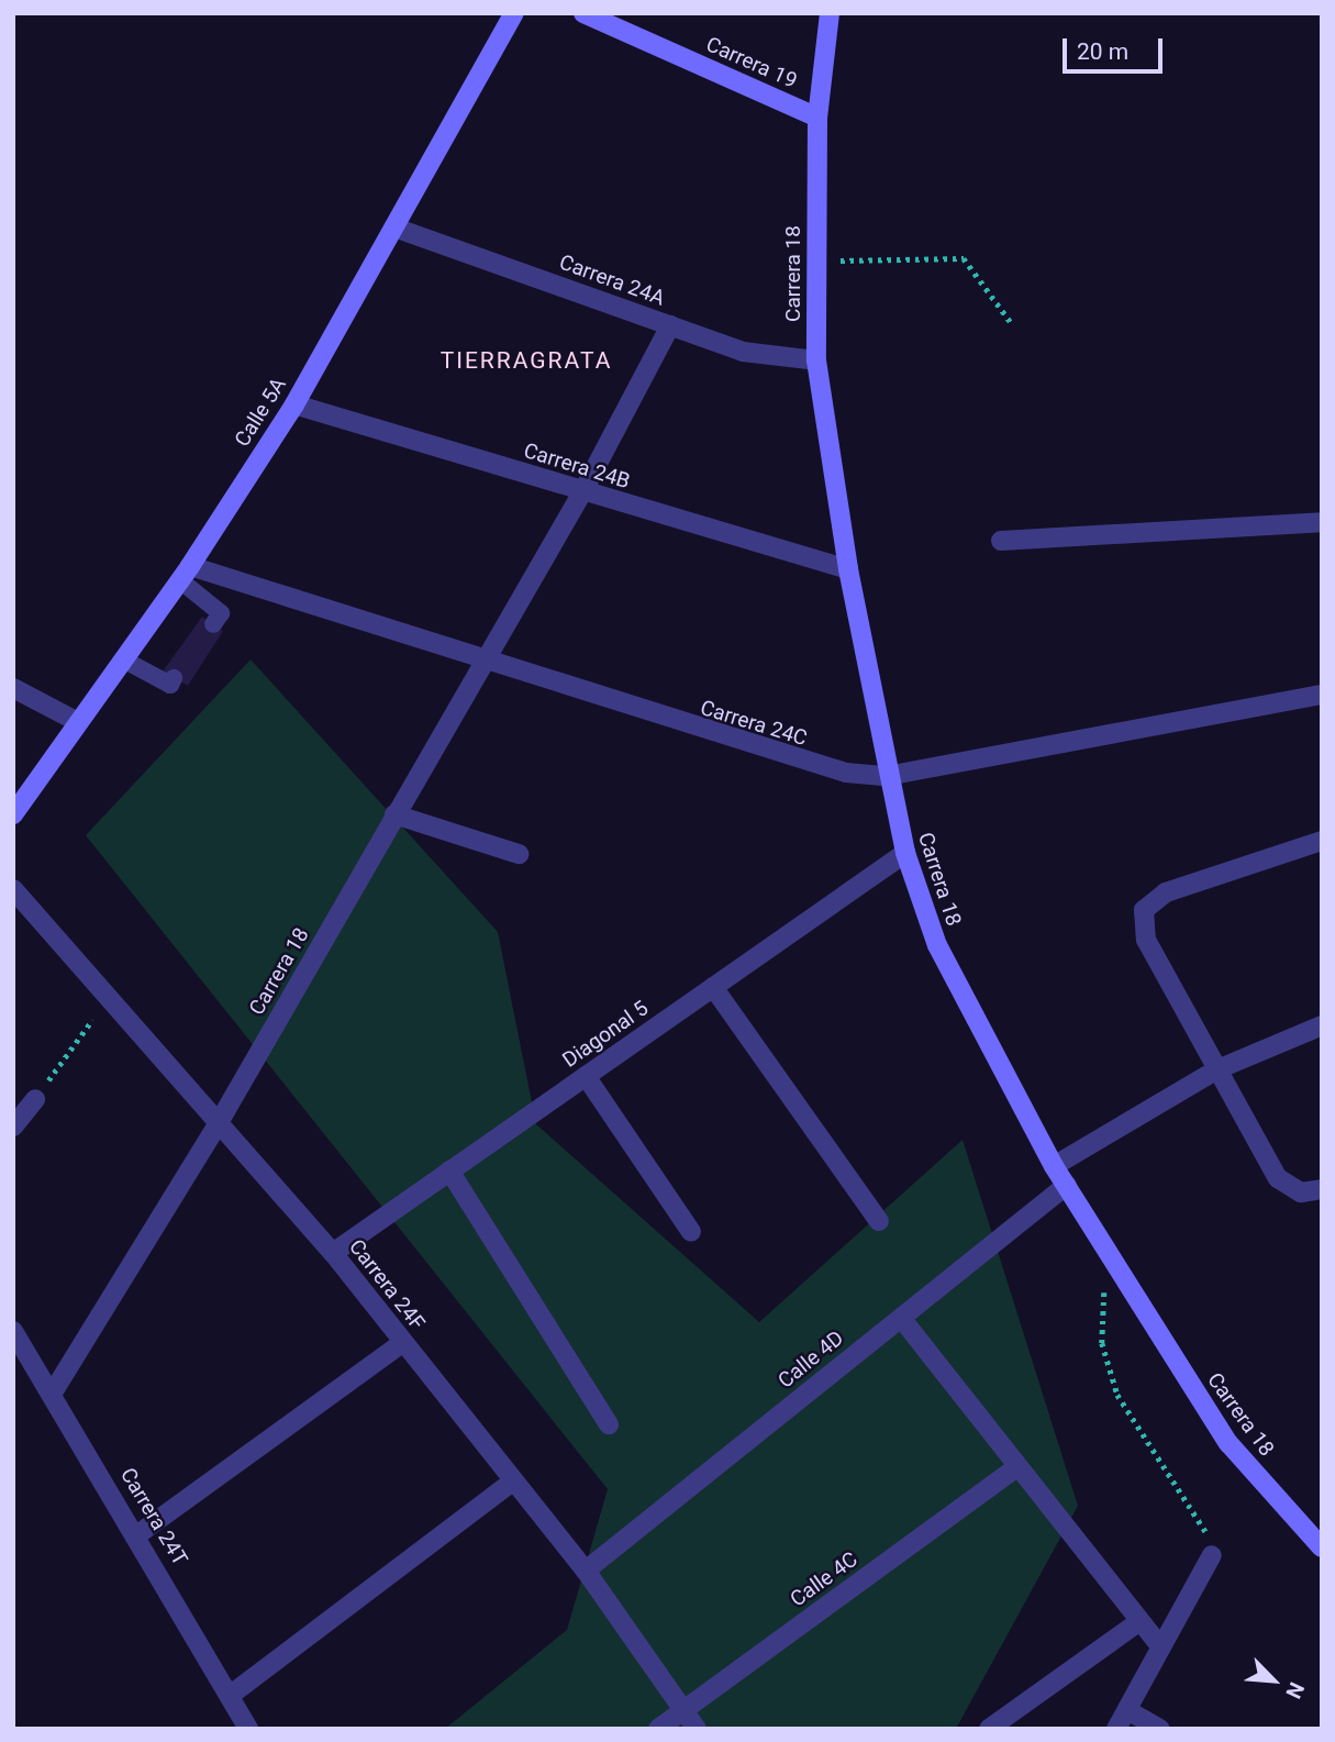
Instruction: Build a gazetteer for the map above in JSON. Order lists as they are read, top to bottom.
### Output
{
  "streets": {
    "street": [
      "Carrera 19",
      "Carrera 18",
      "Carrera 24A",
      "Calle 5A",
      "Carrera 24B",
      "Carrera 24C",
      "Diagonal 5",
      "Carrera 24F",
      "Calle 4D",
      "Carrera 24T",
      "Calle 4C"
    ]
  },
  "crossings": [
    ["Carrera 19", "Carrera 18"],
    ["Carrera 18", "Carrera 24A"],
    ["Carrera 18", "Carrera 24B"],
    ["Carrera 18", "Carrera 24C"],
    ["Carrera 18", "Diagonal 5"],
    ["Carrera 18", "Carrera 24F"],
    ["Carrera 18", "Calle 4D"],
    ["Carrera 18", "Carrera 24T"],
    ["Carrera 24A", "Calle 5A"],
    ["Calle 5A", "Carrera 24B"],
    ["Calle 5A", "Carrera 24C"],
    ["Diagonal 5", "Carrera 24F"],
    ["Carrera 24F", "Calle 4D"],
    ["Carrera 24F", "Calle 4C"]
  ],
  "districts": ["TIERRAGRATA"],
  "scale_bar": "20 m",
  "north": "bottom right"
}
